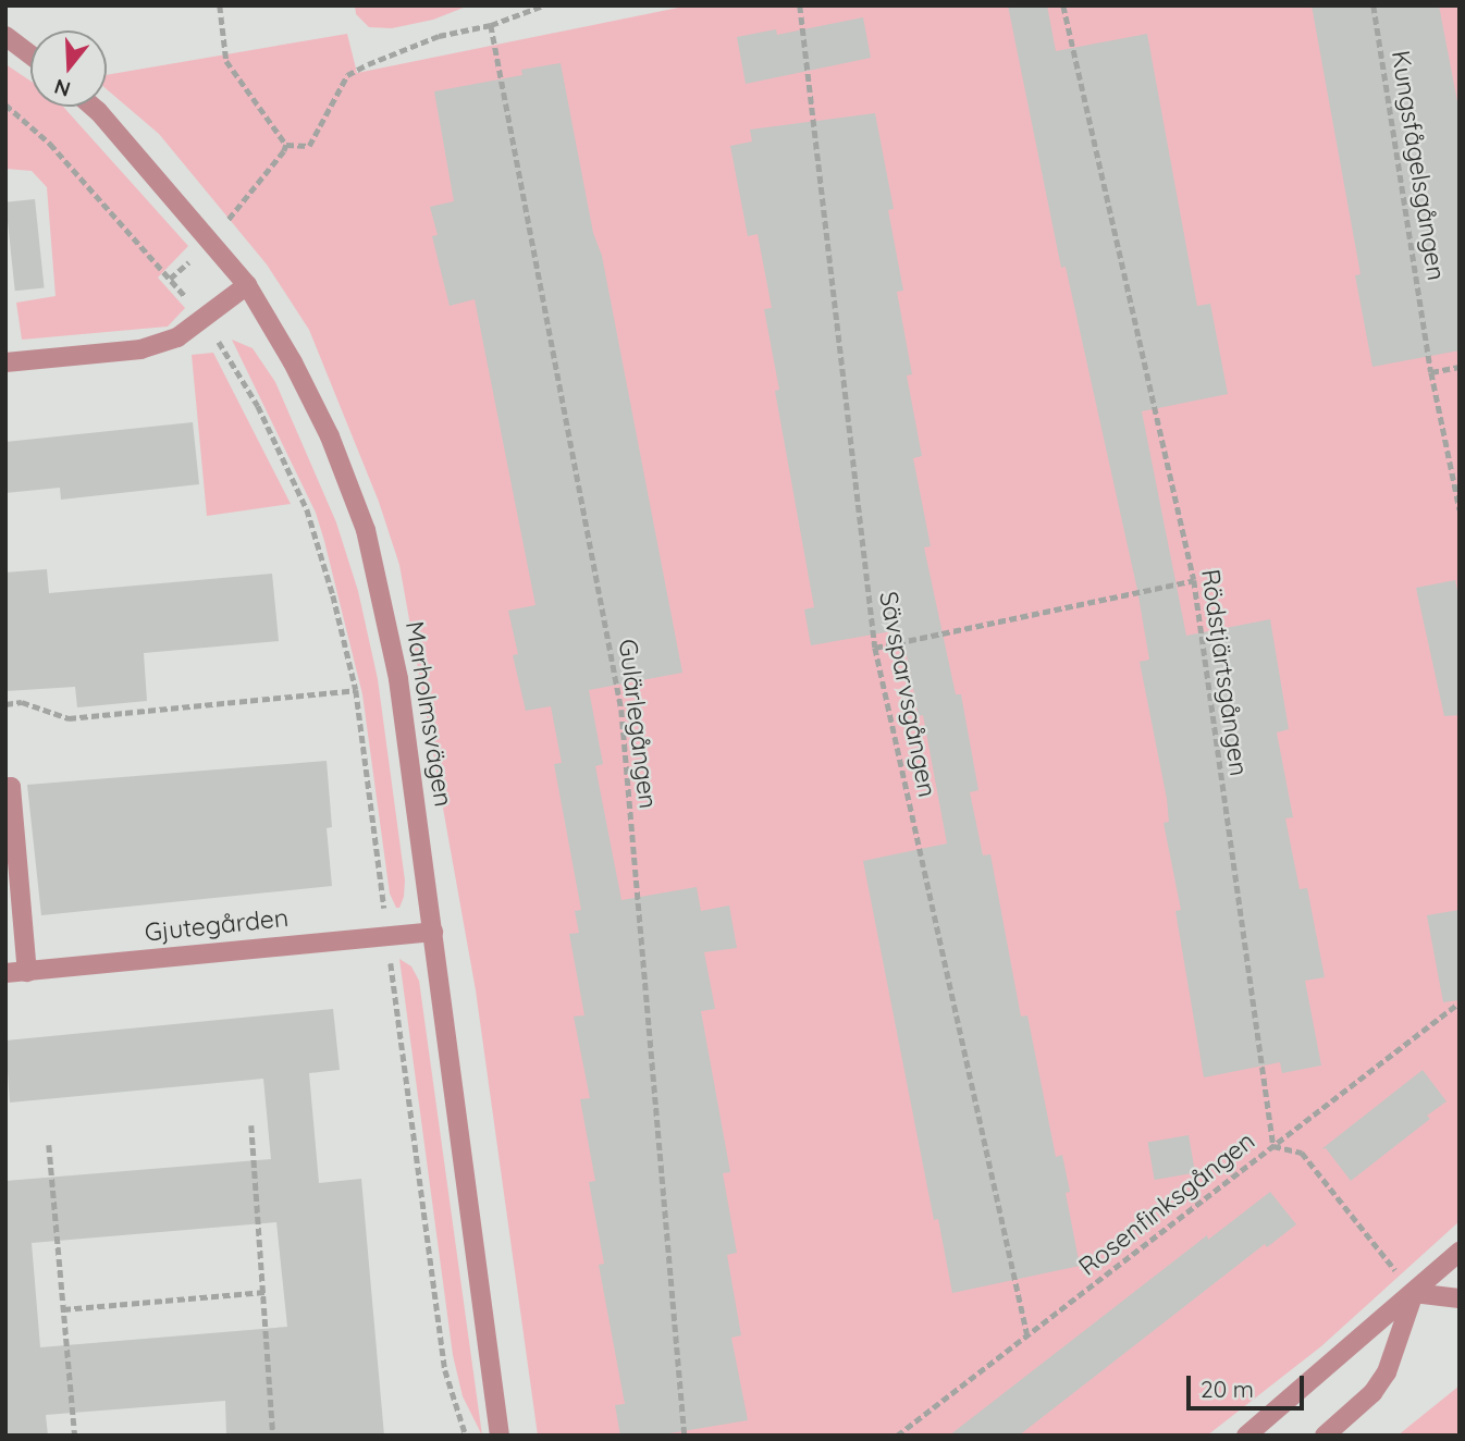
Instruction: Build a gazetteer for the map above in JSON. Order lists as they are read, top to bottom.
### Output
{
  "streets": {
    "street": ["Marholmsvägen", "Gjutegården"],
    "path": [
      "Kungsfågelsgången",
      "Rödstjärtsgången",
      "Sävsparvsgången",
      "Gulärlegången",
      "Rosenfinksgången"
    ]
  },
  "crossings": [
    ["Rödstjärtsgången", "Rosenfinksgången"],
    ["Sävsparvsgången", "Rosenfinksgången"],
    ["Marholmsvägen", "Gjutegården"]
  ],
  "scale_bar": "20 m",
  "north": "bottom"
}
